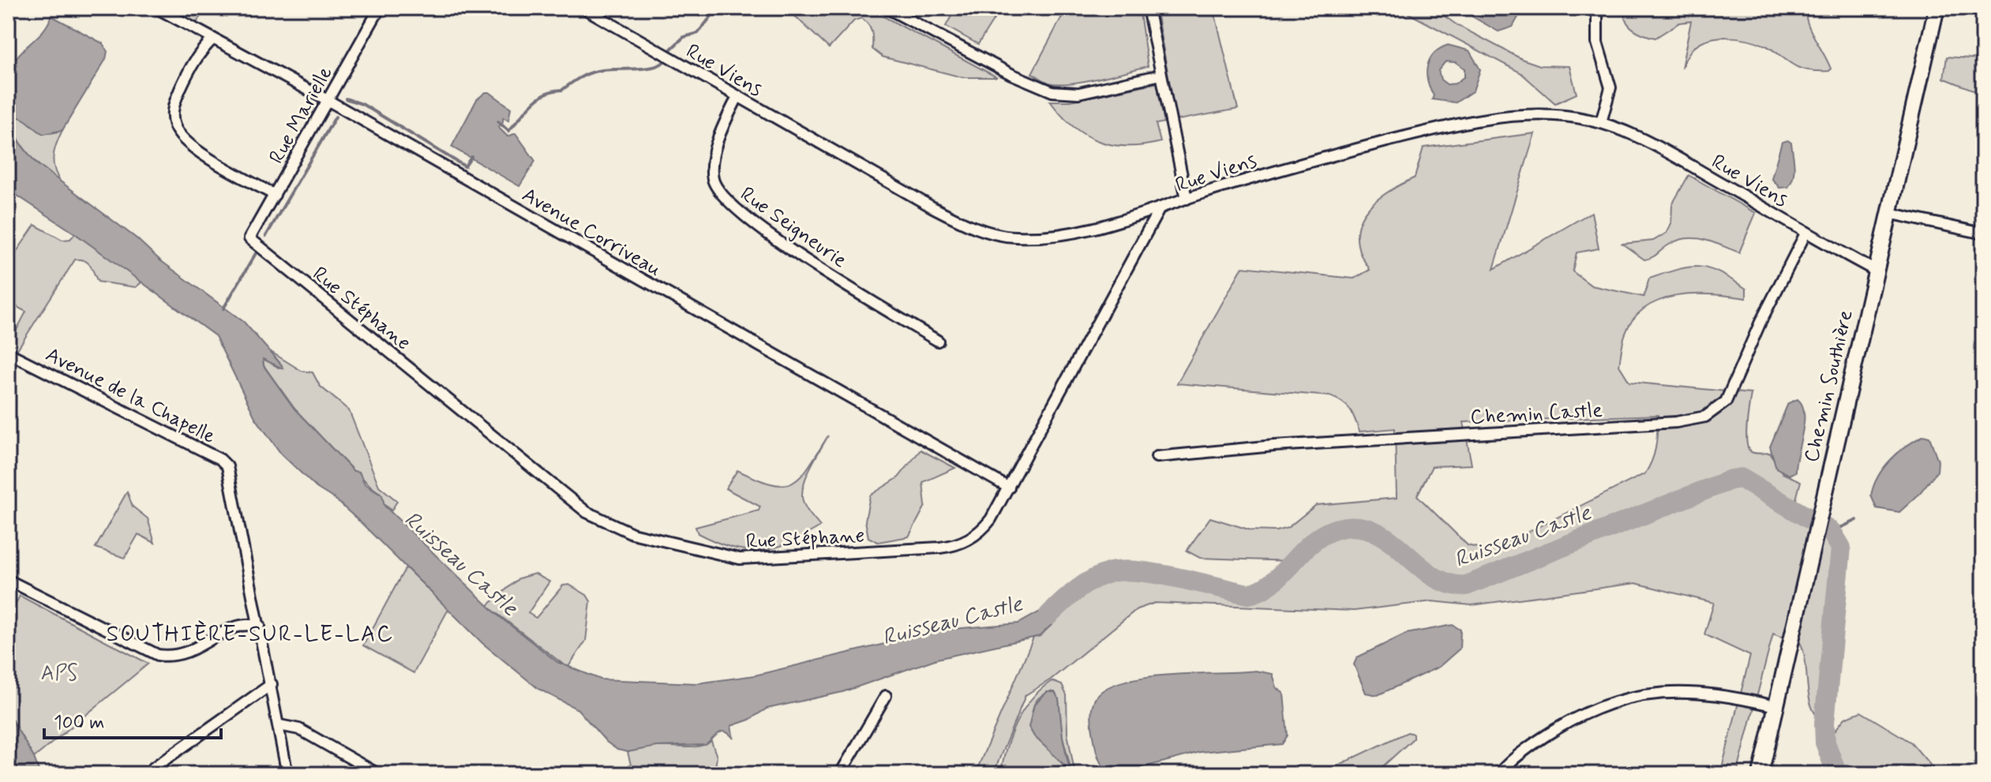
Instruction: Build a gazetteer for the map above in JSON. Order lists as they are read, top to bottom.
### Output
{
  "streets": {
    "street": [
      "Rue Viens",
      "Rue Marielle",
      "Rue Seigneurie",
      "Avenue Corriveau",
      "Rue Stéphane",
      "Chemin Southière",
      "Avenue de la Chapelle",
      "Chemin Castle"
    ]
  },
  "crossings": [
    ["Rue Viens", "Rue Seigneurie"],
    ["Rue Viens", "Rue Stéphane"],
    ["Rue Viens", "Chemin Southière"],
    ["Rue Viens", "Chemin Castle"],
    ["Rue Marielle", "Avenue Corriveau"],
    ["Rue Marielle", "Rue Stéphane"],
    ["Avenue Corriveau", "Rue Stéphane"]
  ],
  "districts": ["SOUTHIÈRE-SUR-LE-LAC"],
  "water": ["Ruisseau Castle"],
  "parks": ["APS"],
  "scale_bar": "100 m"
}
